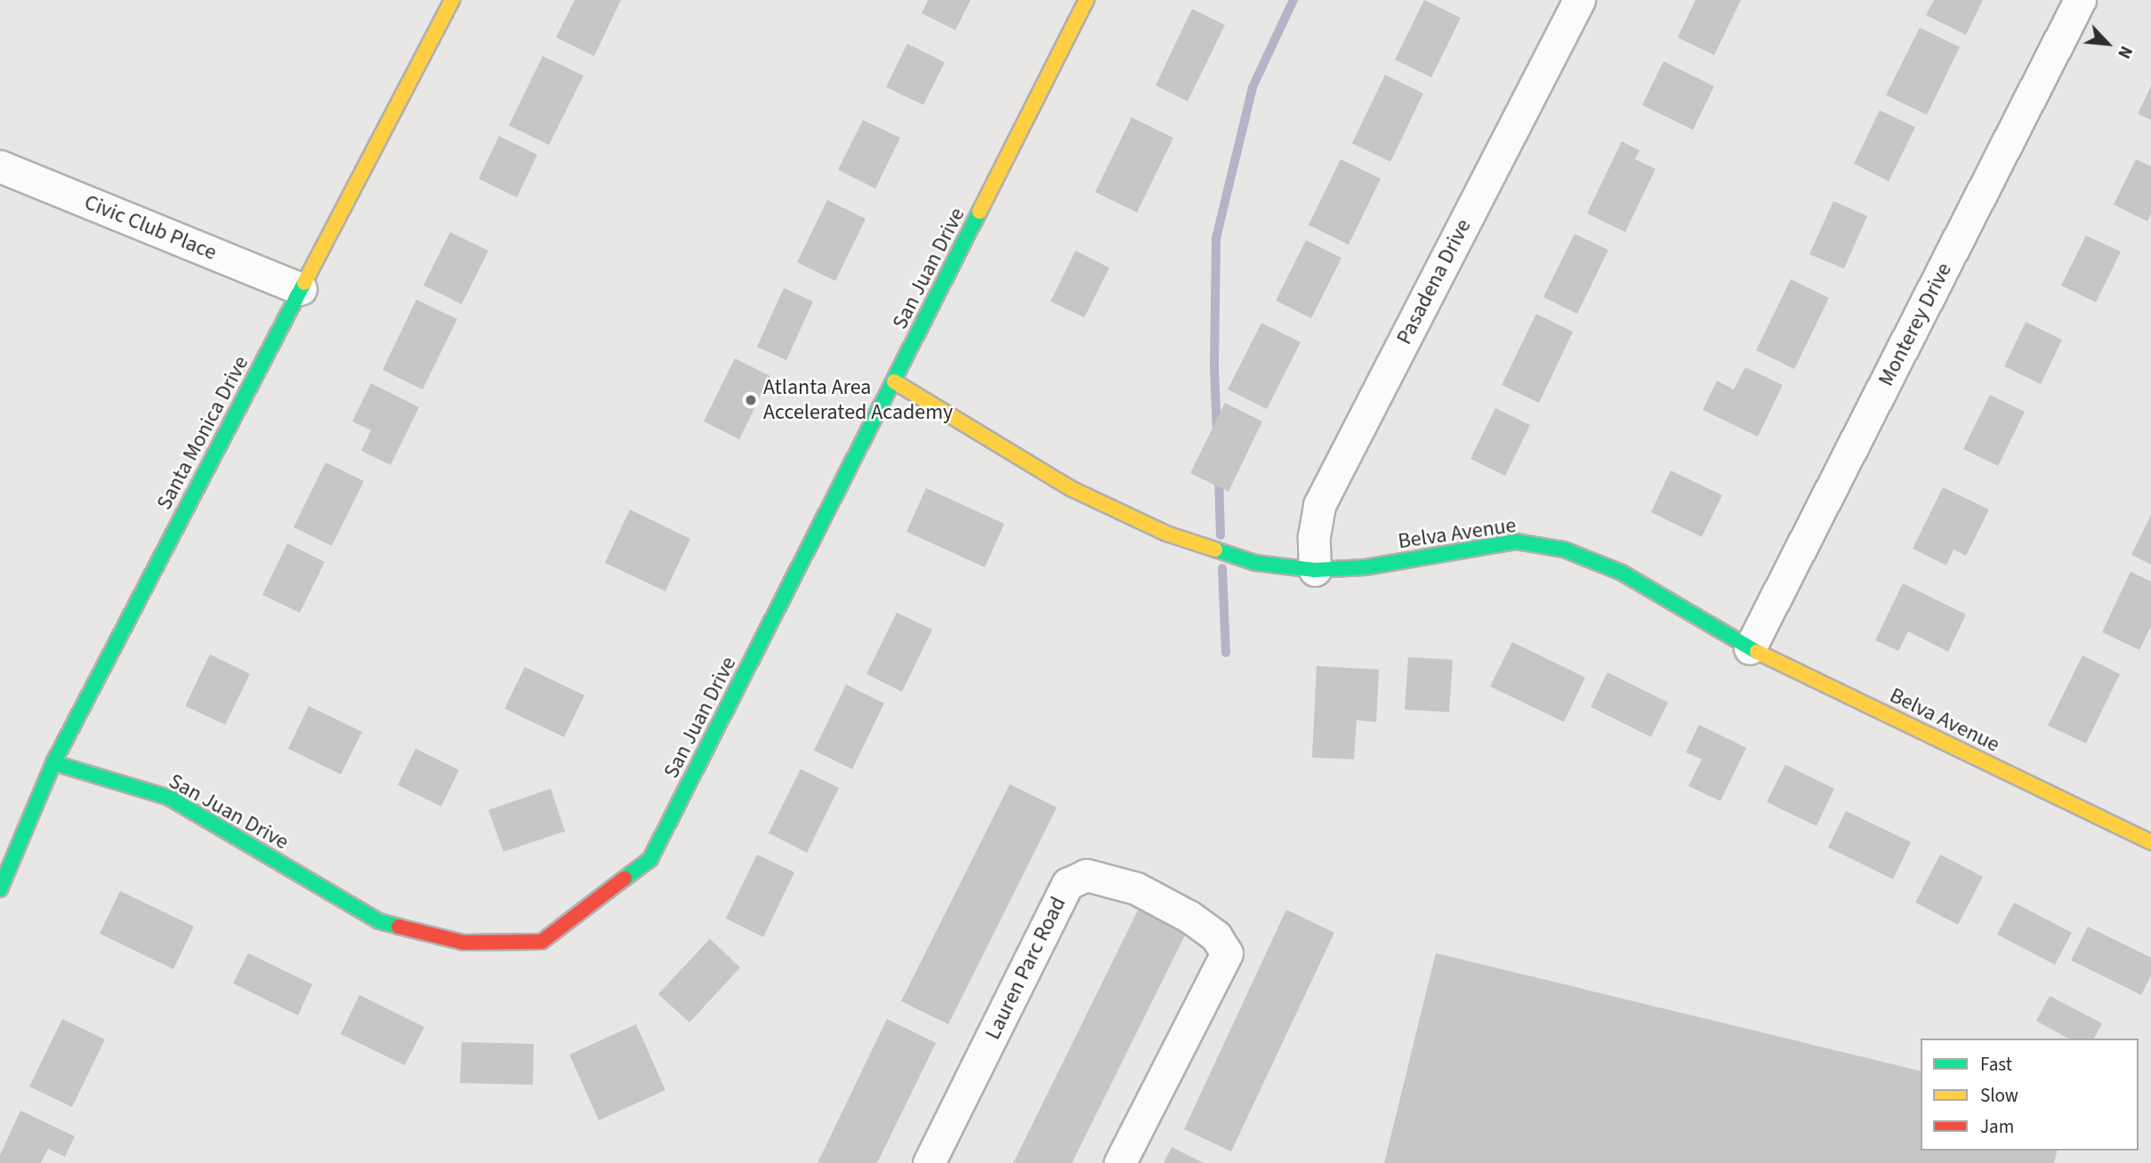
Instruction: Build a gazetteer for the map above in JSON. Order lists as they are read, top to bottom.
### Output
{
  "streets": {
    "street": [
      "Civic Club Place",
      "San Juan Drive",
      "Pasadena Drive",
      "Monterey Drive",
      "Santa Monica Drive",
      "Belva Avenue",
      "Lauren Parc Road"
    ]
  },
  "crossings": [
    ["Civic Club Place", "Santa Monica Drive"],
    ["San Juan Drive", "Santa Monica Drive"],
    ["San Juan Drive", "Belva Avenue"],
    ["Pasadena Drive", "Belva Avenue"],
    ["Monterey Drive", "Belva Avenue"]
  ],
  "places": ["Atlanta Area Accelerated Academy"],
  "legend": ["Fast", "Slow", "Jam"],
  "north": "bottom right"
}
